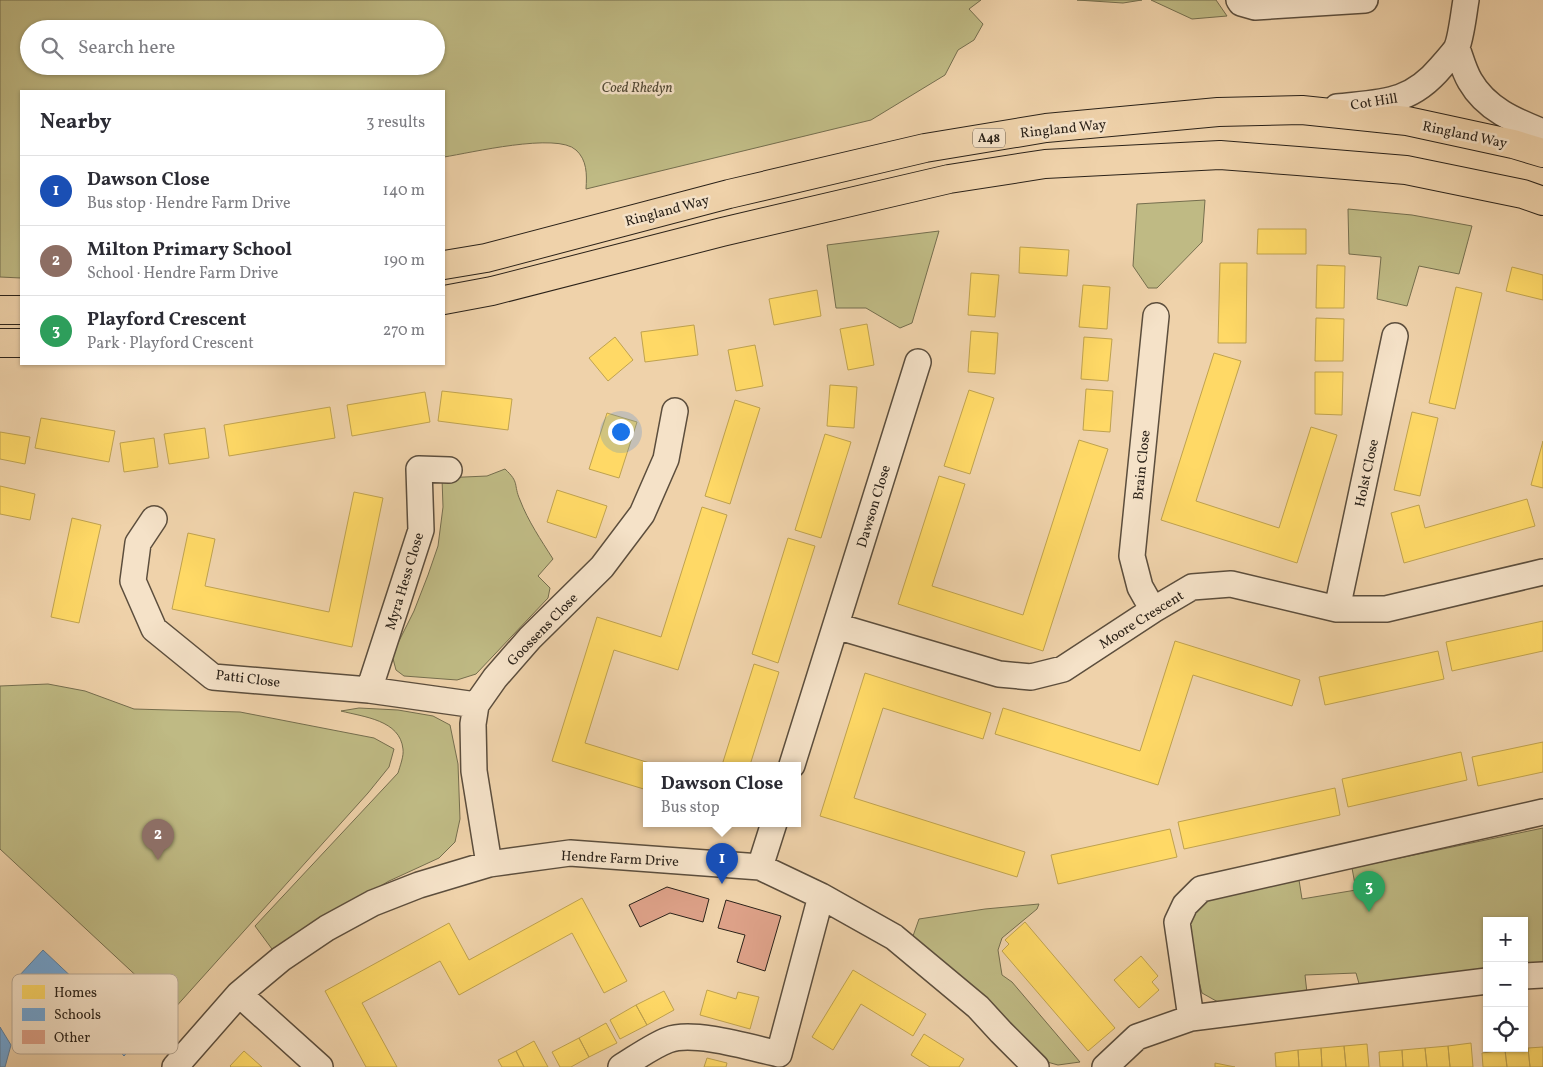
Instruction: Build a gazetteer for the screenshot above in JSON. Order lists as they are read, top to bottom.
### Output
{
  "streets": {
    "main road": ["Ringland Way", "A48"],
    "street": [
      "Cot Hill",
      "Brain Close",
      "Holst Close",
      "Dawson Close",
      "Myra Hess Close",
      "Moore Crescent",
      "Goossens Close",
      "Patti Close",
      "Hendre Farm Drive"
    ]
  },
  "crossings": [
    ["Cot Hill", "Ringland Way"],
    ["Brain Close", "Moore Crescent"],
    ["Holst Close", "Moore Crescent"],
    ["Dawson Close", "Moore Crescent"],
    ["Myra Hess Close", "Patti Close"],
    ["Goossens Close", "Patti Close"],
    ["Goossens Close", "Hendre Farm Drive"]
  ],
  "parks": ["Coed Rhedyn"],
  "legend": ["Homes", "Schools", "Other"],
  "page": {
    "search": "Search here",
    "heading": ["Nearby", "3 results"],
    "list": [
      {
        "mark": "1",
        "name": "Dawson Close",
        "note": "Bus stop · Hendre Farm Drive",
        "value": "140 m"
      },
      {
        "mark": "2",
        "name": "Milton Primary School",
        "note": "School · Hendre Farm Drive",
        "value": "190 m"
      },
      {
        "mark": "3",
        "name": "Playford Crescent",
        "note": "Park · Playford Crescent",
        "value": "270 m"
      }
    ],
    "popup": ["Dawson Close", "Bus stop"],
    "pins": ["2", "1", "3"],
    "map_buttons": ["+", "−"]
  }
}
